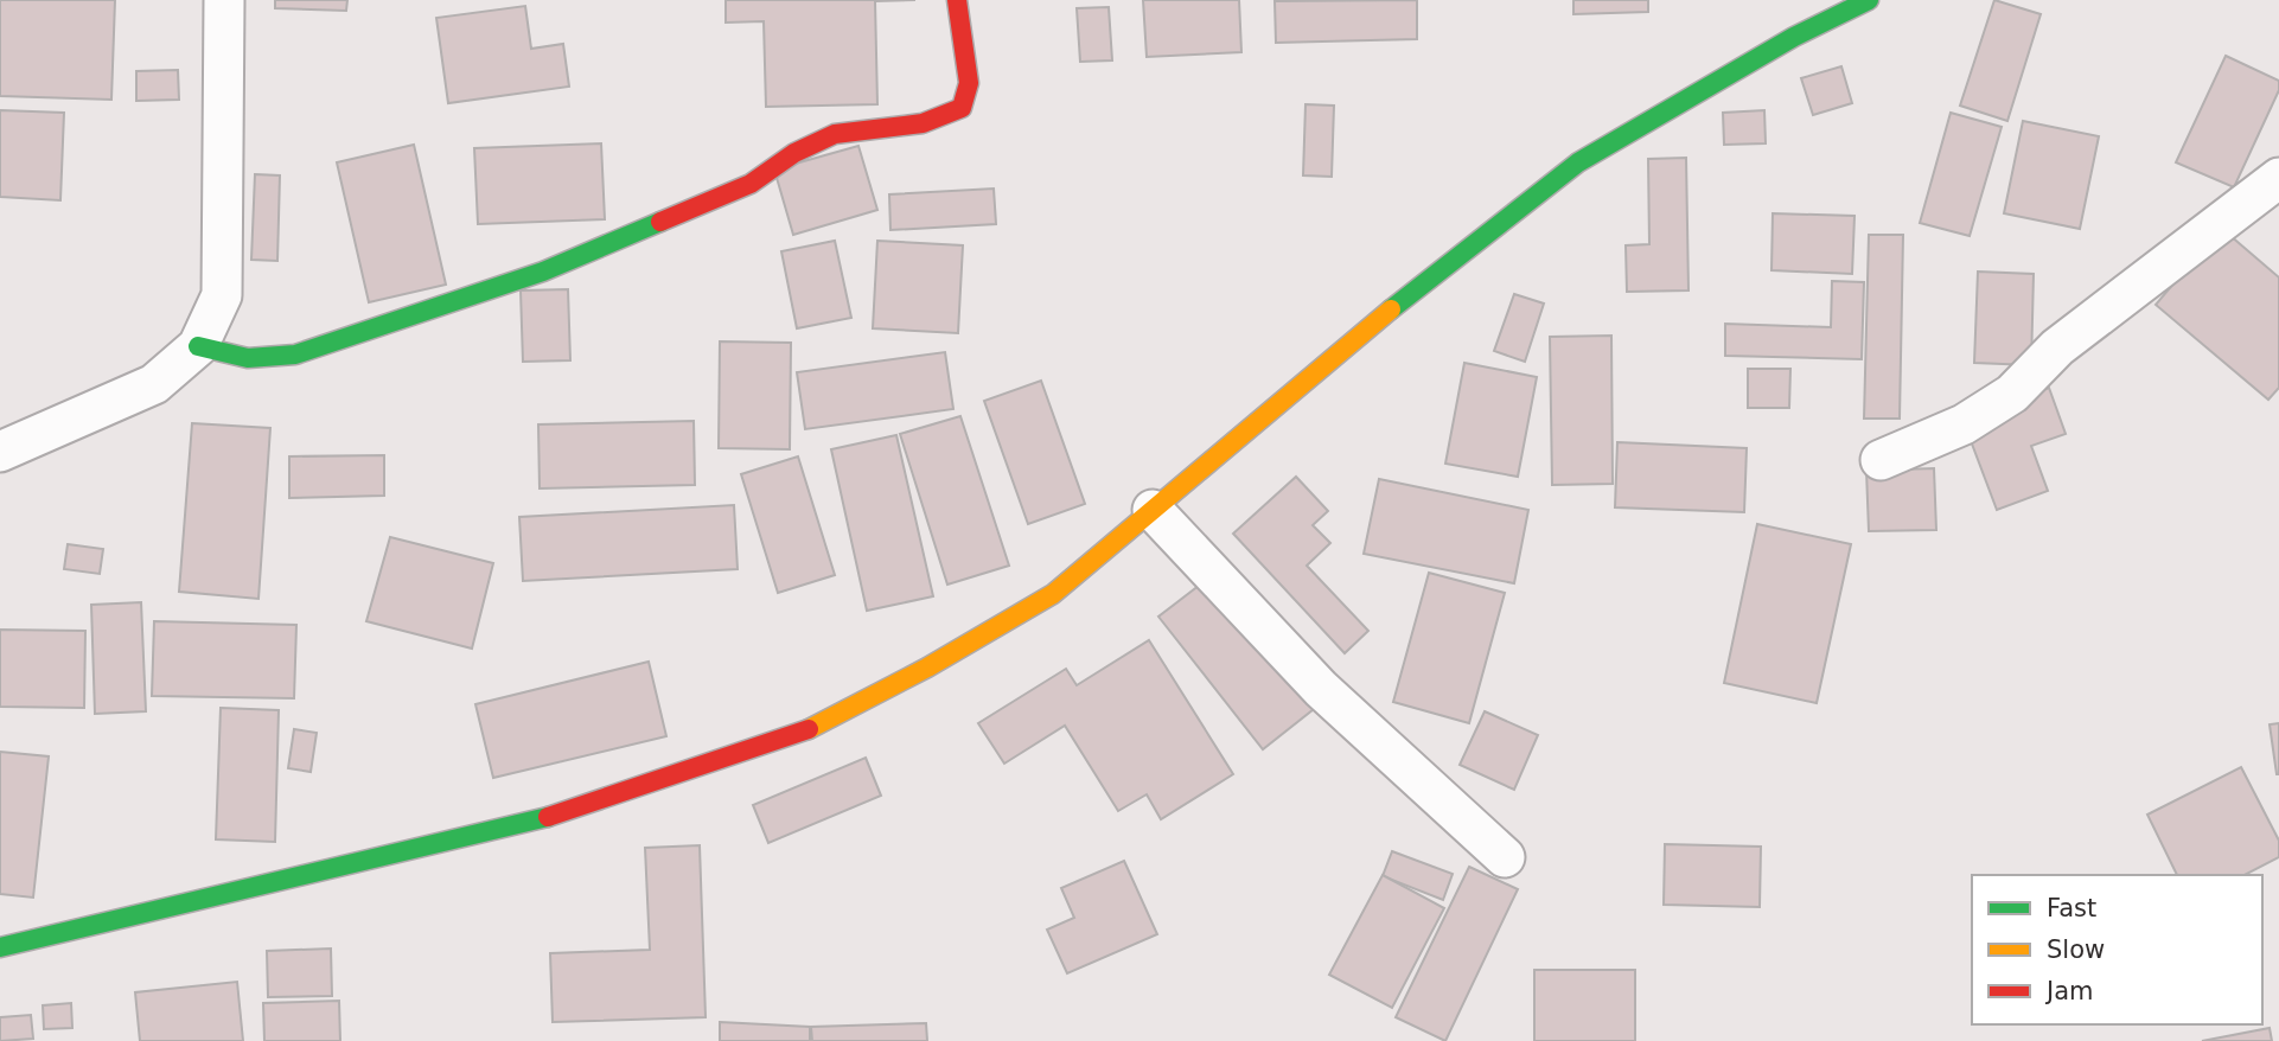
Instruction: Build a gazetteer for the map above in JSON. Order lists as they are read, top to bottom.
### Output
{
  "legend": ["Fast", "Slow", "Jam"]
}
